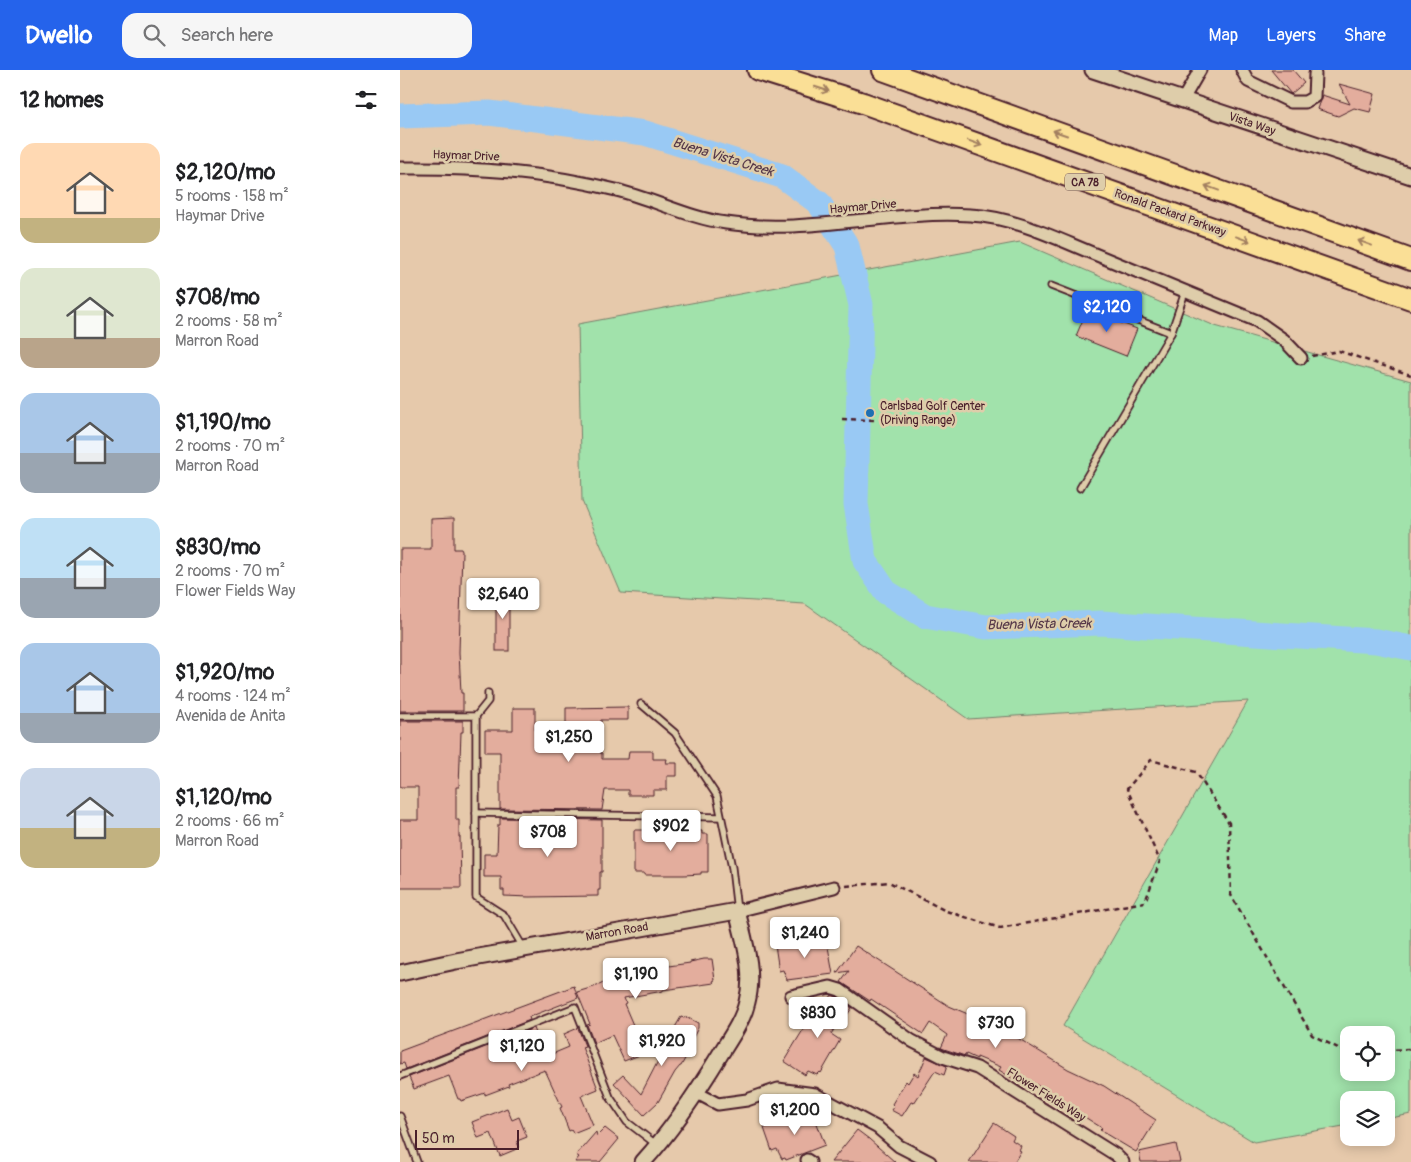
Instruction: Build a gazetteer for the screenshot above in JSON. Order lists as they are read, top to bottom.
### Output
{
  "streets": {
    "highway": ["CA 78", "Ronald Packard Parkway"],
    "street": [
      "Vista Way",
      "Haymar Drive",
      "Marron Road",
      "Flower Fields Way"
    ]
  },
  "water": ["Buena Vista Creek"],
  "places": ["Carlsbad Golf Center (Driving Range)"],
  "scale_bar": "50 m",
  "page": {
    "header": "Dwello",
    "search": "Search here",
    "nav": ["Map", "Layers", "Share"],
    "heading": "12 homes",
    "list": [
      {
        "name": "$2,120/mo",
        "note": "5 rooms · 158 m² · Haymar Drive"
      },
      {
        "name": "$708/mo",
        "note": "2 rooms · 58 m² · Marron Road"
      },
      {
        "name": "$1,190/mo",
        "note": "2 rooms · 70 m² · Marron Road"
      },
      {
        "name": "$830/mo",
        "note": "2 rooms · 70 m² · Flower Fields Way"
      },
      {
        "name": "$1,920/mo",
        "note": "4 rooms · 124 m² · Avenida de Anita"
      },
      {
        "name": "$1,120/mo",
        "note": "2 rooms · 66 m² · Marron Road"
      }
    ],
    "price": [
      "$2,120",
      "$2,640",
      "$1,250",
      "$902",
      "$708",
      "$1,240",
      "$1,190",
      "$830",
      "$730",
      "$1,920",
      "$1,120",
      "$1,200"
    ],
    "scale": "50 m"
  }
}
